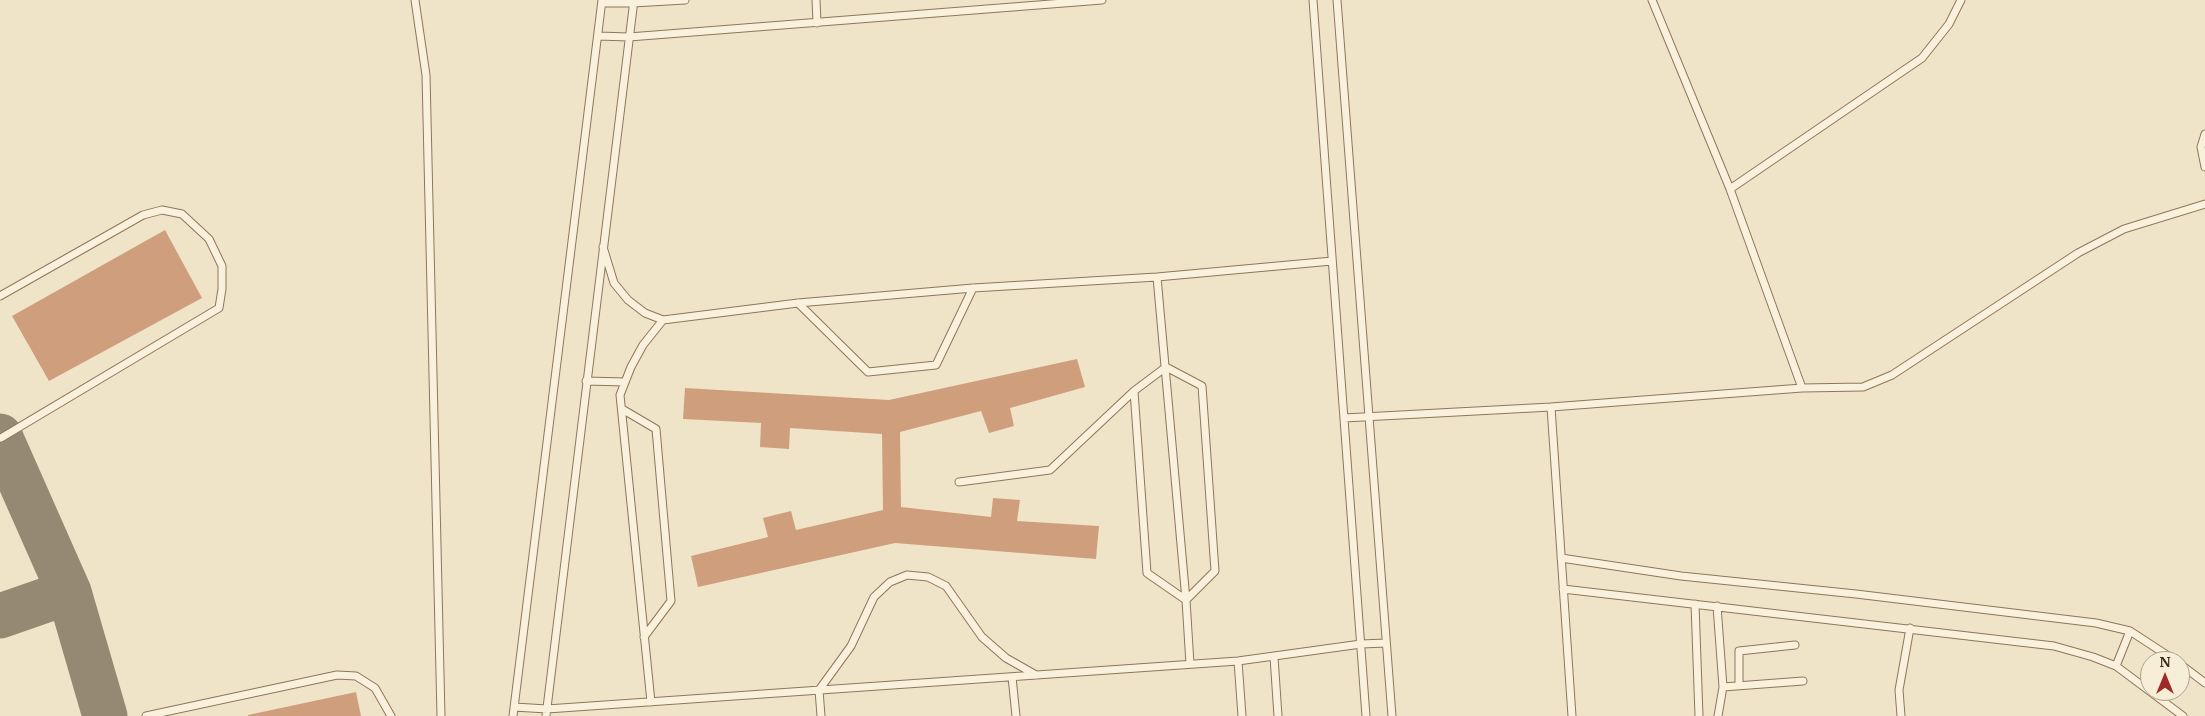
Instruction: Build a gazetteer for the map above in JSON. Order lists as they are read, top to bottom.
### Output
{
  "north": "top"
}
